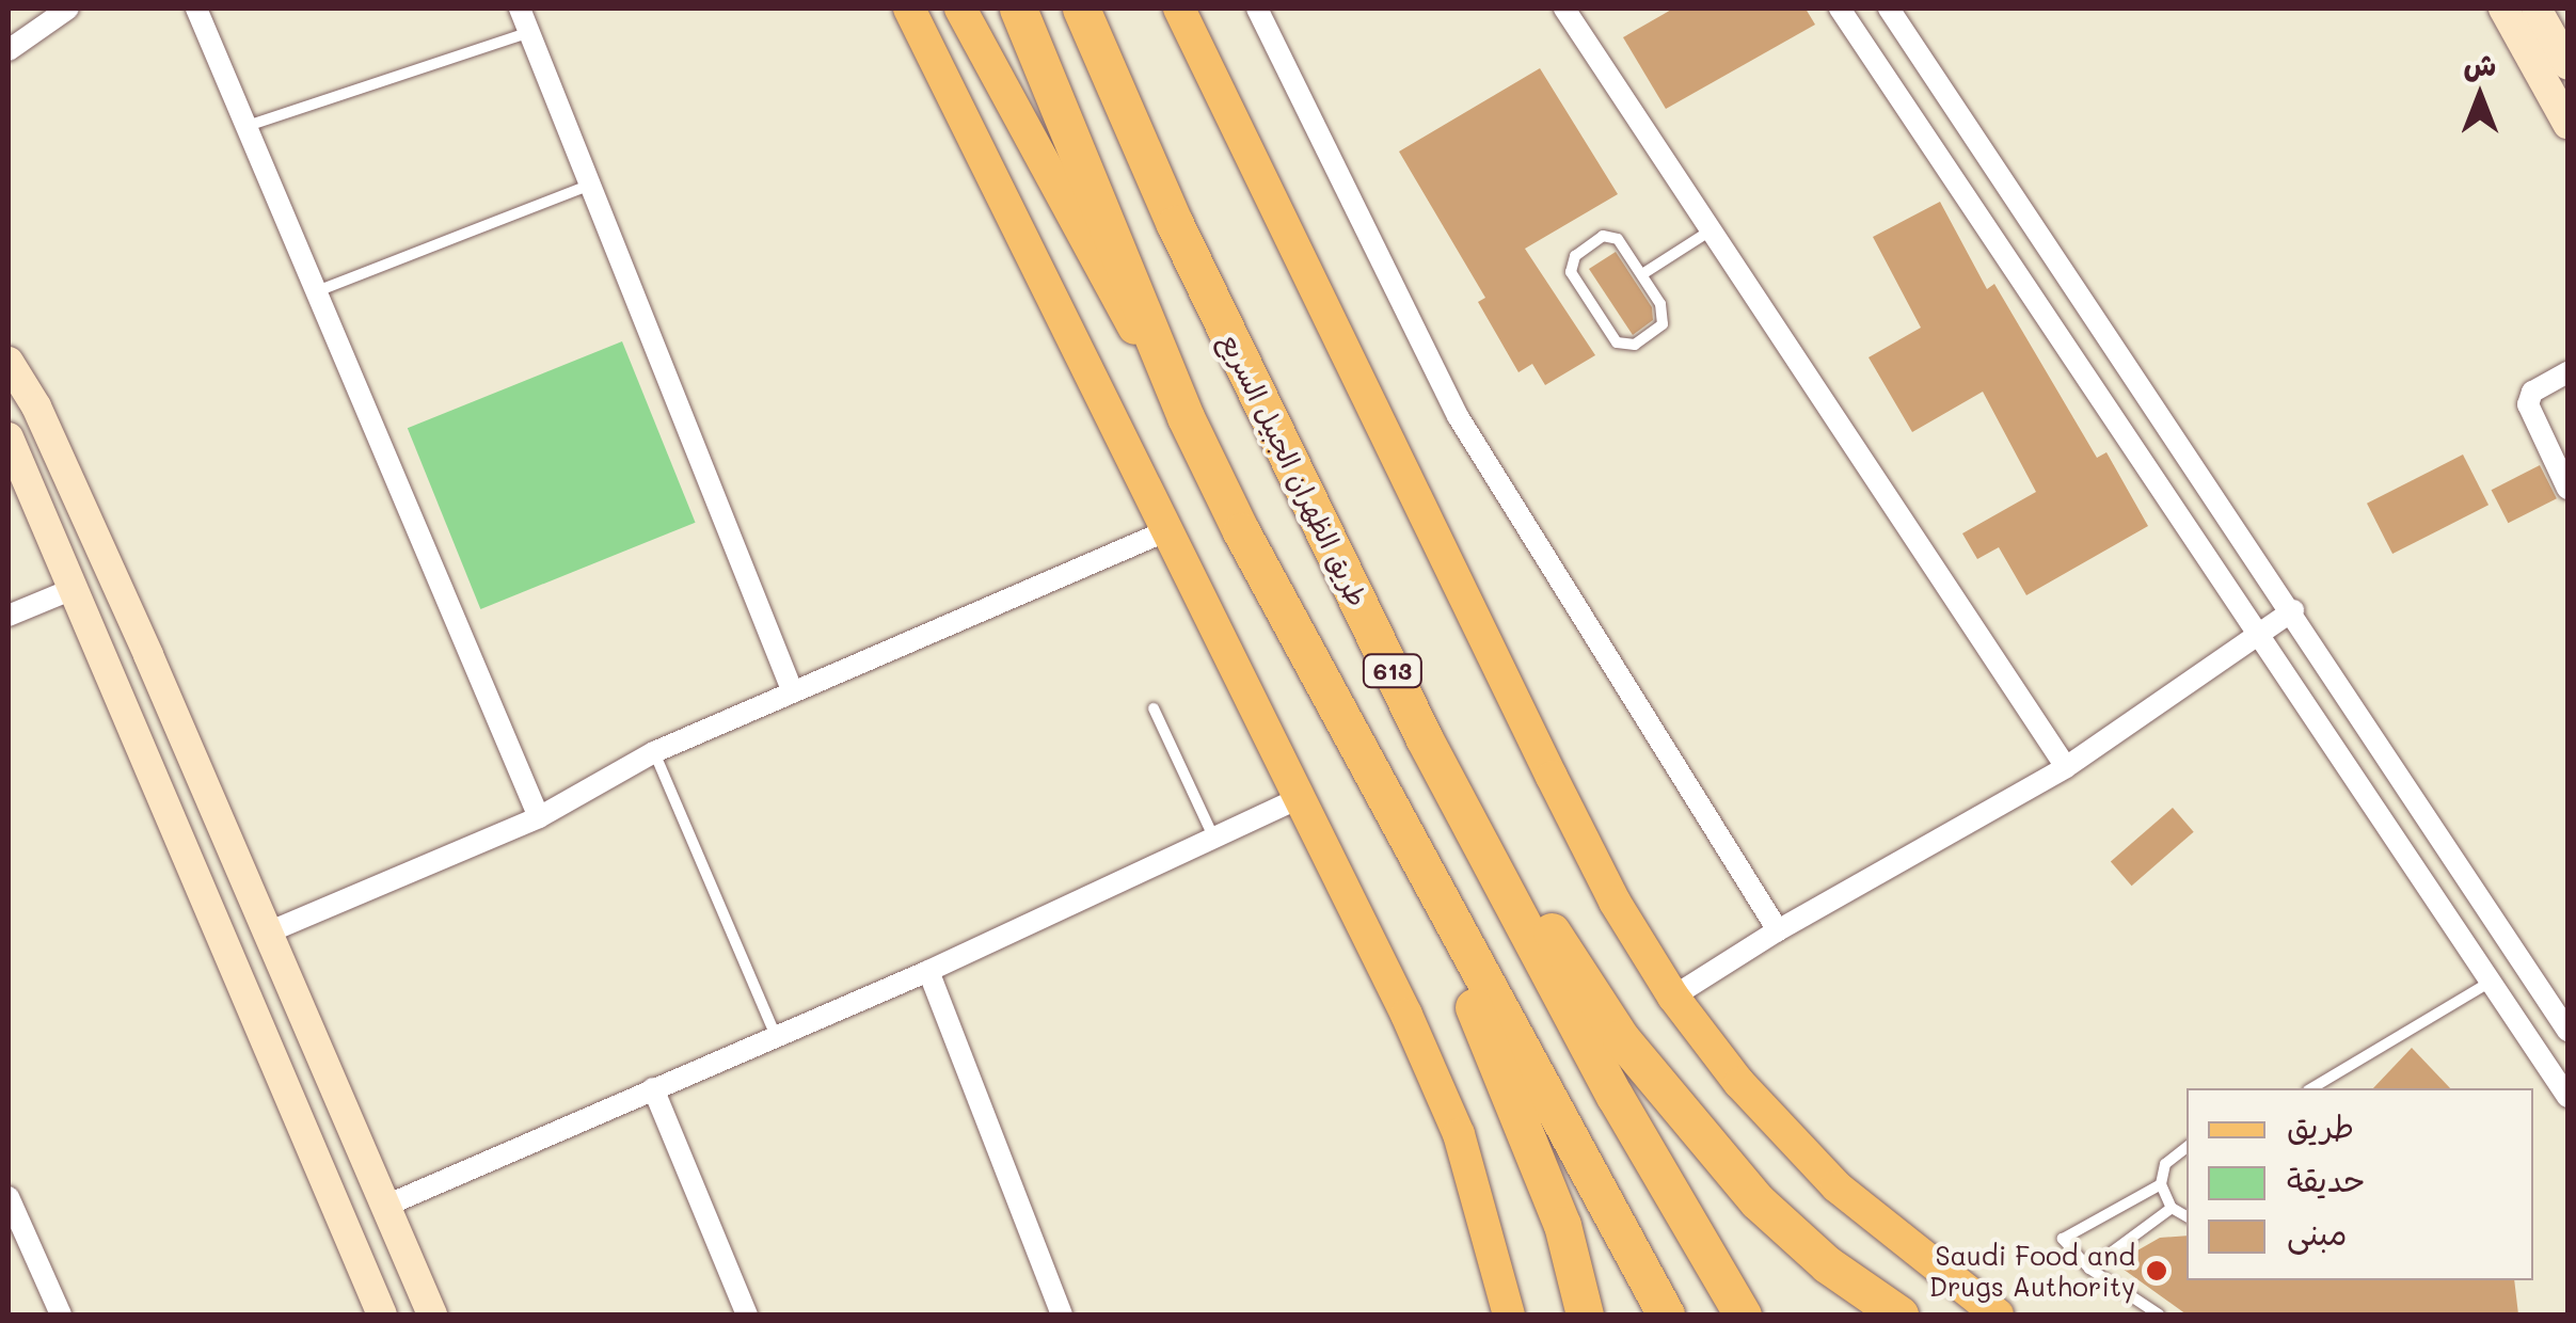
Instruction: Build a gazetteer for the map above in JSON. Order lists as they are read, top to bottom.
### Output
{
  "streets": {
    "highway": ["طريق الظهران الجبيل السريع", "613"]
  },
  "places": ["Saudi Food and Drugs Authority"],
  "legend": ["طريق", "حديقة", "مبنى"],
  "north": "top"
}
